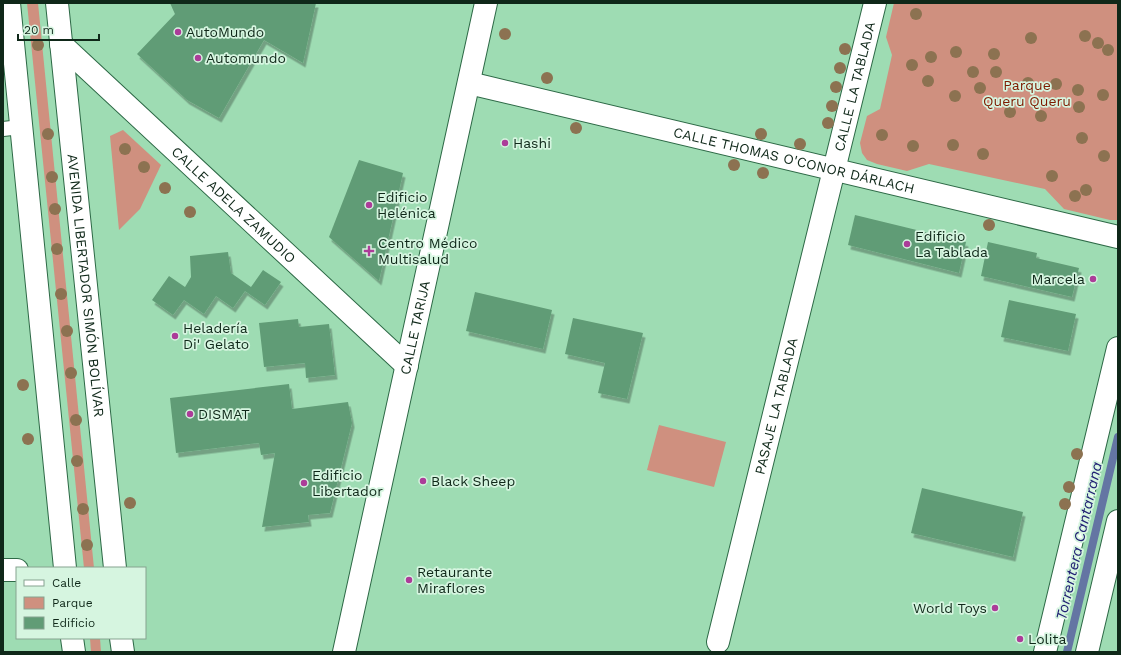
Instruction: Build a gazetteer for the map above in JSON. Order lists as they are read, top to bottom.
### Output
{
  "streets": {
    "street": [
      "CALLE LA TABLADA",
      "CALLE THOMAS O'CONOR DÁRLACH",
      "CALLE ADELA ZAMUDIO",
      "AVENIDA LIBERTADOR SIMÓN BOLÍVAR",
      "CALLE TARIJA",
      "PASAJE LA TABLADA"
    ]
  },
  "crossings": [
    ["CALLE LA TABLADA", "CALLE THOMAS O'CONOR DÁRLACH"],
    ["CALLE LA TABLADA", "PASAJE LA TABLADA"],
    ["CALLE THOMAS O'CONOR DÁRLACH", "CALLE TARIJA"],
    ["CALLE THOMAS O'CONOR DÁRLACH", "PASAJE LA TABLADA"],
    ["CALLE ADELA ZAMUDIO", "AVENIDA LIBERTADOR SIMÓN BOLÍVAR"],
    ["CALLE ADELA ZAMUDIO", "CALLE TARIJA"]
  ],
  "water": ["Torrentera Cantarrana"],
  "parks": ["Parque Queru Queru"],
  "places": {
    "other": [
      "AutoMundo",
      "Automundo",
      "Hashi",
      "Edificio Helénica",
      "Edificio La Tablada",
      "Marcela",
      "Heladería Di' Gelato",
      "DISMAT",
      "Black Sheep",
      "Edificio Libertador",
      "Retaurante Miraflores",
      "World Toys",
      "Lolita"
    ],
    "health": ["Centro Médico Multisalud"]
  },
  "legend": ["Calle", "Parque", "Edificio"],
  "scale_bar": "20 m"
}
